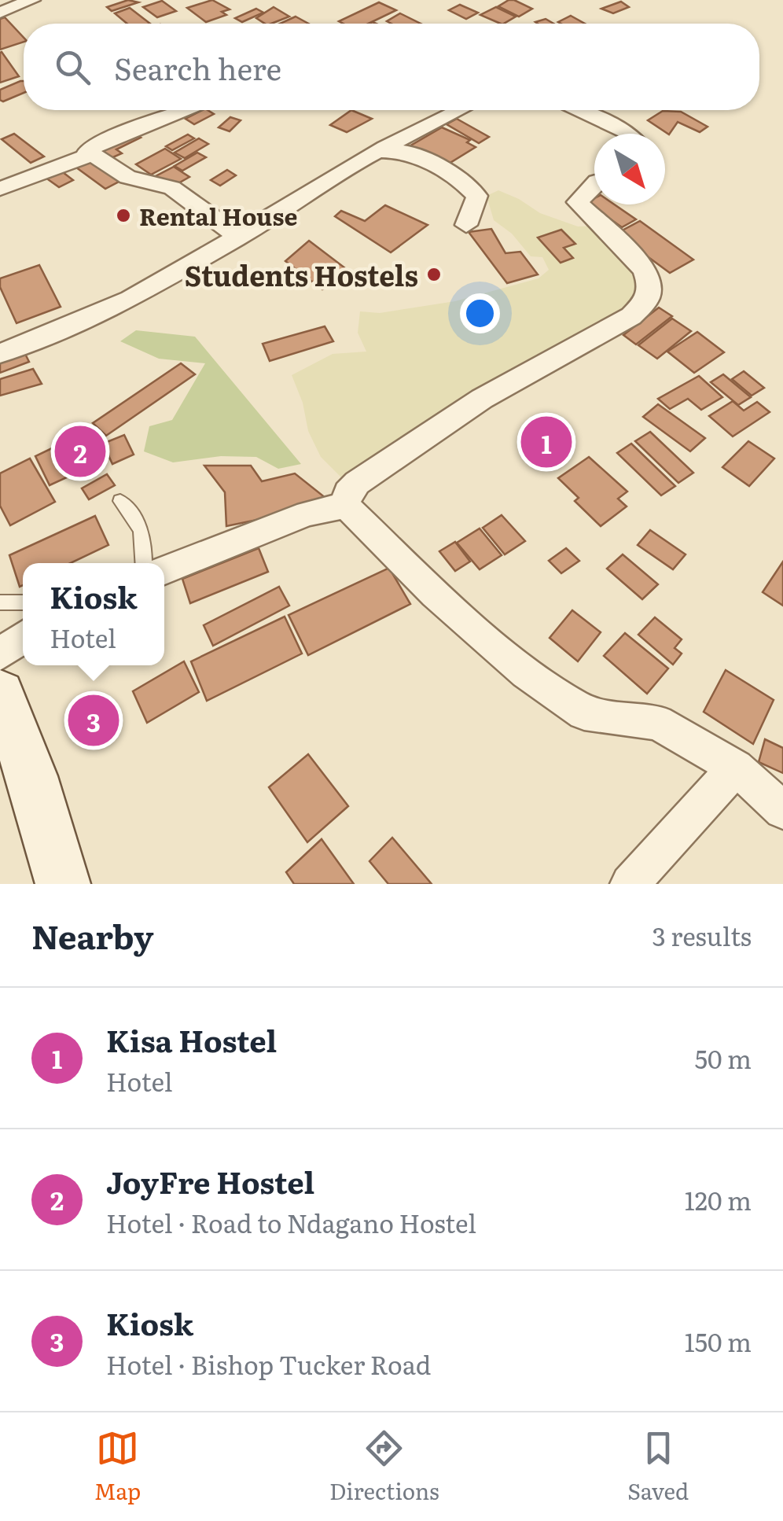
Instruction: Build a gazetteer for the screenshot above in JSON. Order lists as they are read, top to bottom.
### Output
{
  "places": ["Rental House", "Students Hostels"],
  "north": "bottom right",
  "page": {
    "search": "Search here",
    "pins": ["1", "2", "3"],
    "popup": ["Kiosk", "Hotel"],
    "heading": ["Nearby", "3 results"],
    "list": [
      {
        "mark": "1",
        "name": "Kisa Hostel",
        "note": "Hotel",
        "value": "50 m"
      },
      {
        "mark": "2",
        "name": "JoyFre Hostel",
        "note": "Hotel · Road to Ndagano Hostel",
        "value": "120 m"
      },
      {
        "mark": "3",
        "name": "Kiosk",
        "note": "Hotel · Bishop Tucker Road",
        "value": "150 m"
      }
    ],
    "nav": ["Map", "Directions", "Saved"]
  }
}
